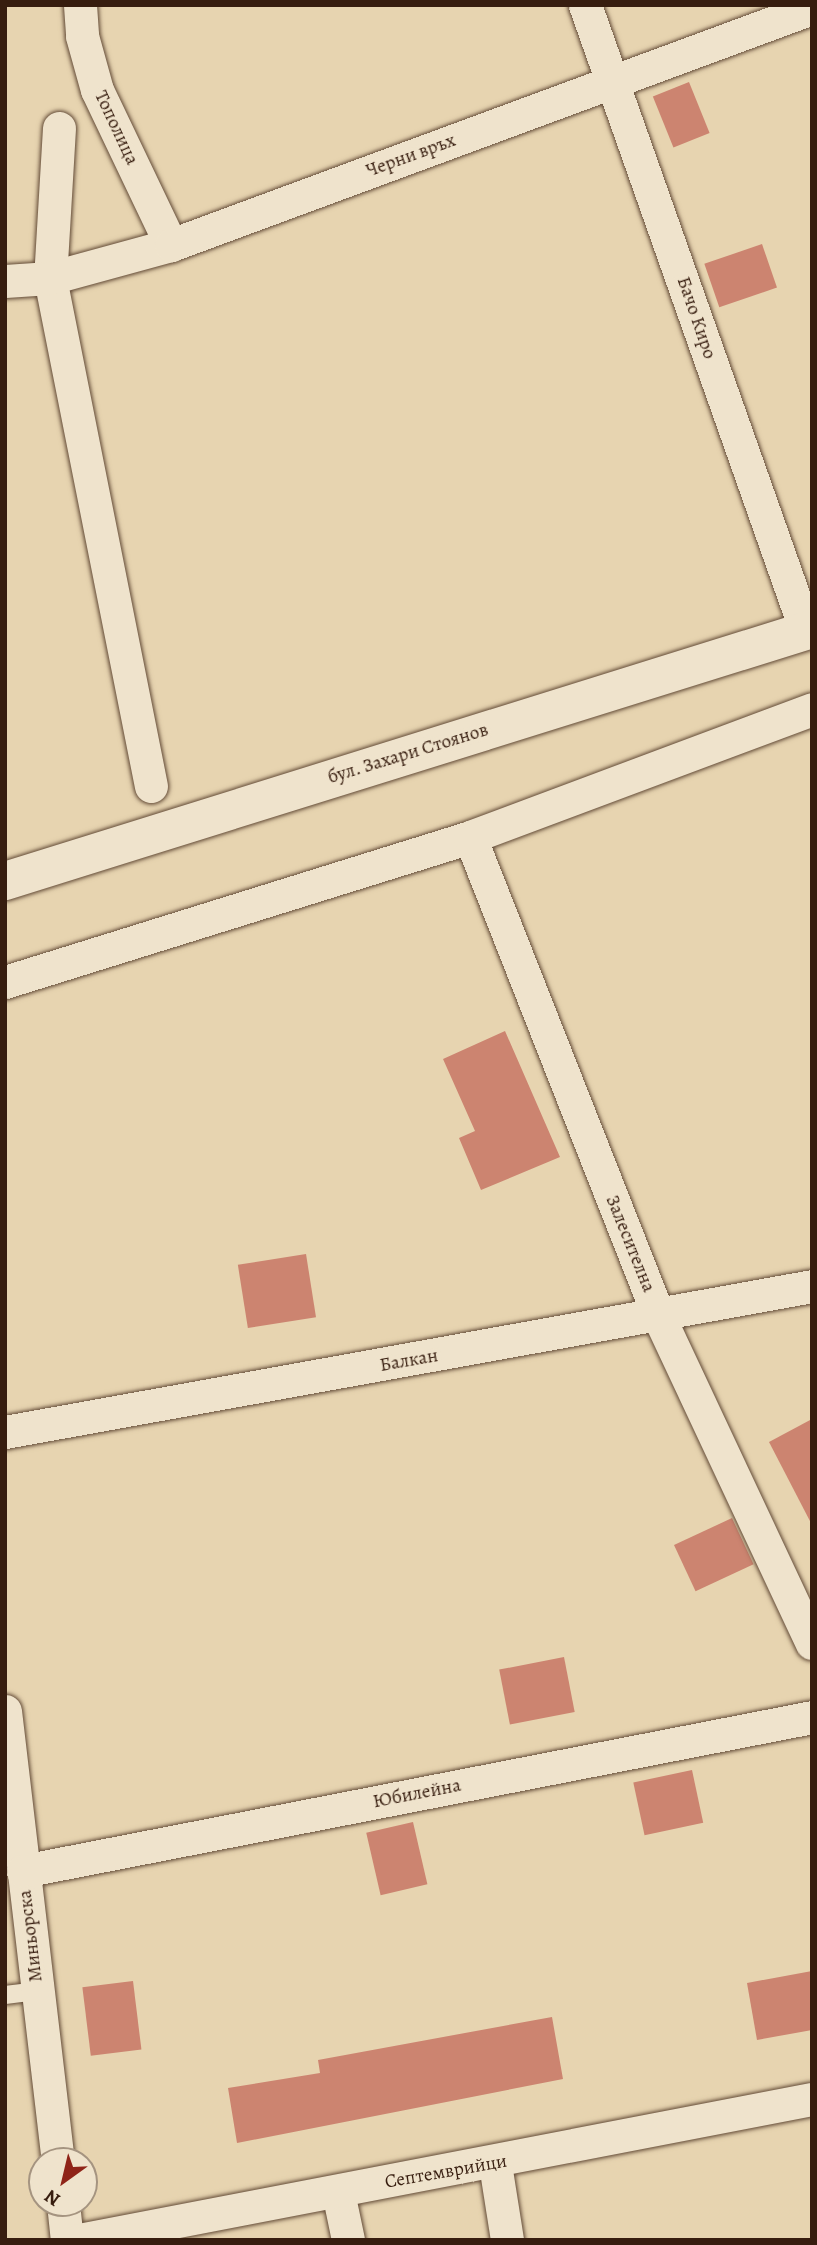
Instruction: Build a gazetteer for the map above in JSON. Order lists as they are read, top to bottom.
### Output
{
  "streets": {
    "main road": ["бул. Захари Стоянов"],
    "street": [
      "Тополица",
      "Черни връх",
      "Бачо Киро",
      "Залесителна",
      "Балкан",
      "Юбилейна",
      "Миньорска",
      "Септемврийци"
    ]
  },
  "crossings": [
    ["Тополица", "Черни връх"],
    ["Черни връх", "Бачо Киро"],
    ["Бачо Киро", "бул. Захари Стоянов"],
    ["Залесителна", "Балкан"],
    ["Юбилейна", "Миньорска"]
  ],
  "north": "bottom left"
}
